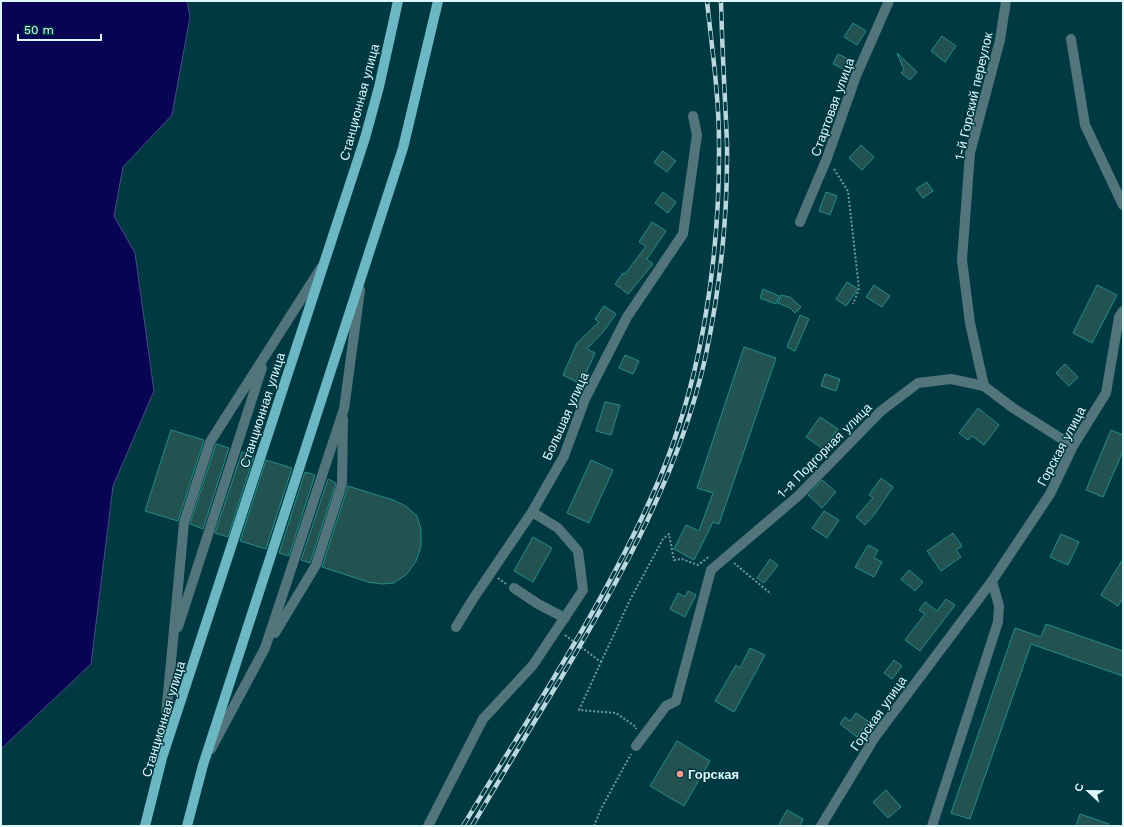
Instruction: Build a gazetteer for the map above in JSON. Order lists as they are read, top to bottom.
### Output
{
  "streets": {
    "main road": ["Станционная улица"],
    "street": [
      "1-й Горский переулок",
      "Стартовая улица",
      "Большая улица",
      "Горская улица",
      "1-я Подгорная улица"
    ]
  },
  "crossings": [
    ["1-й Горский переулок", "1-я Подгорная улица"],
    ["Горская улица", "1-я Подгорная улица"]
  ],
  "places": ["Горская"],
  "scale_bar": "50 m",
  "north": "left"
}
